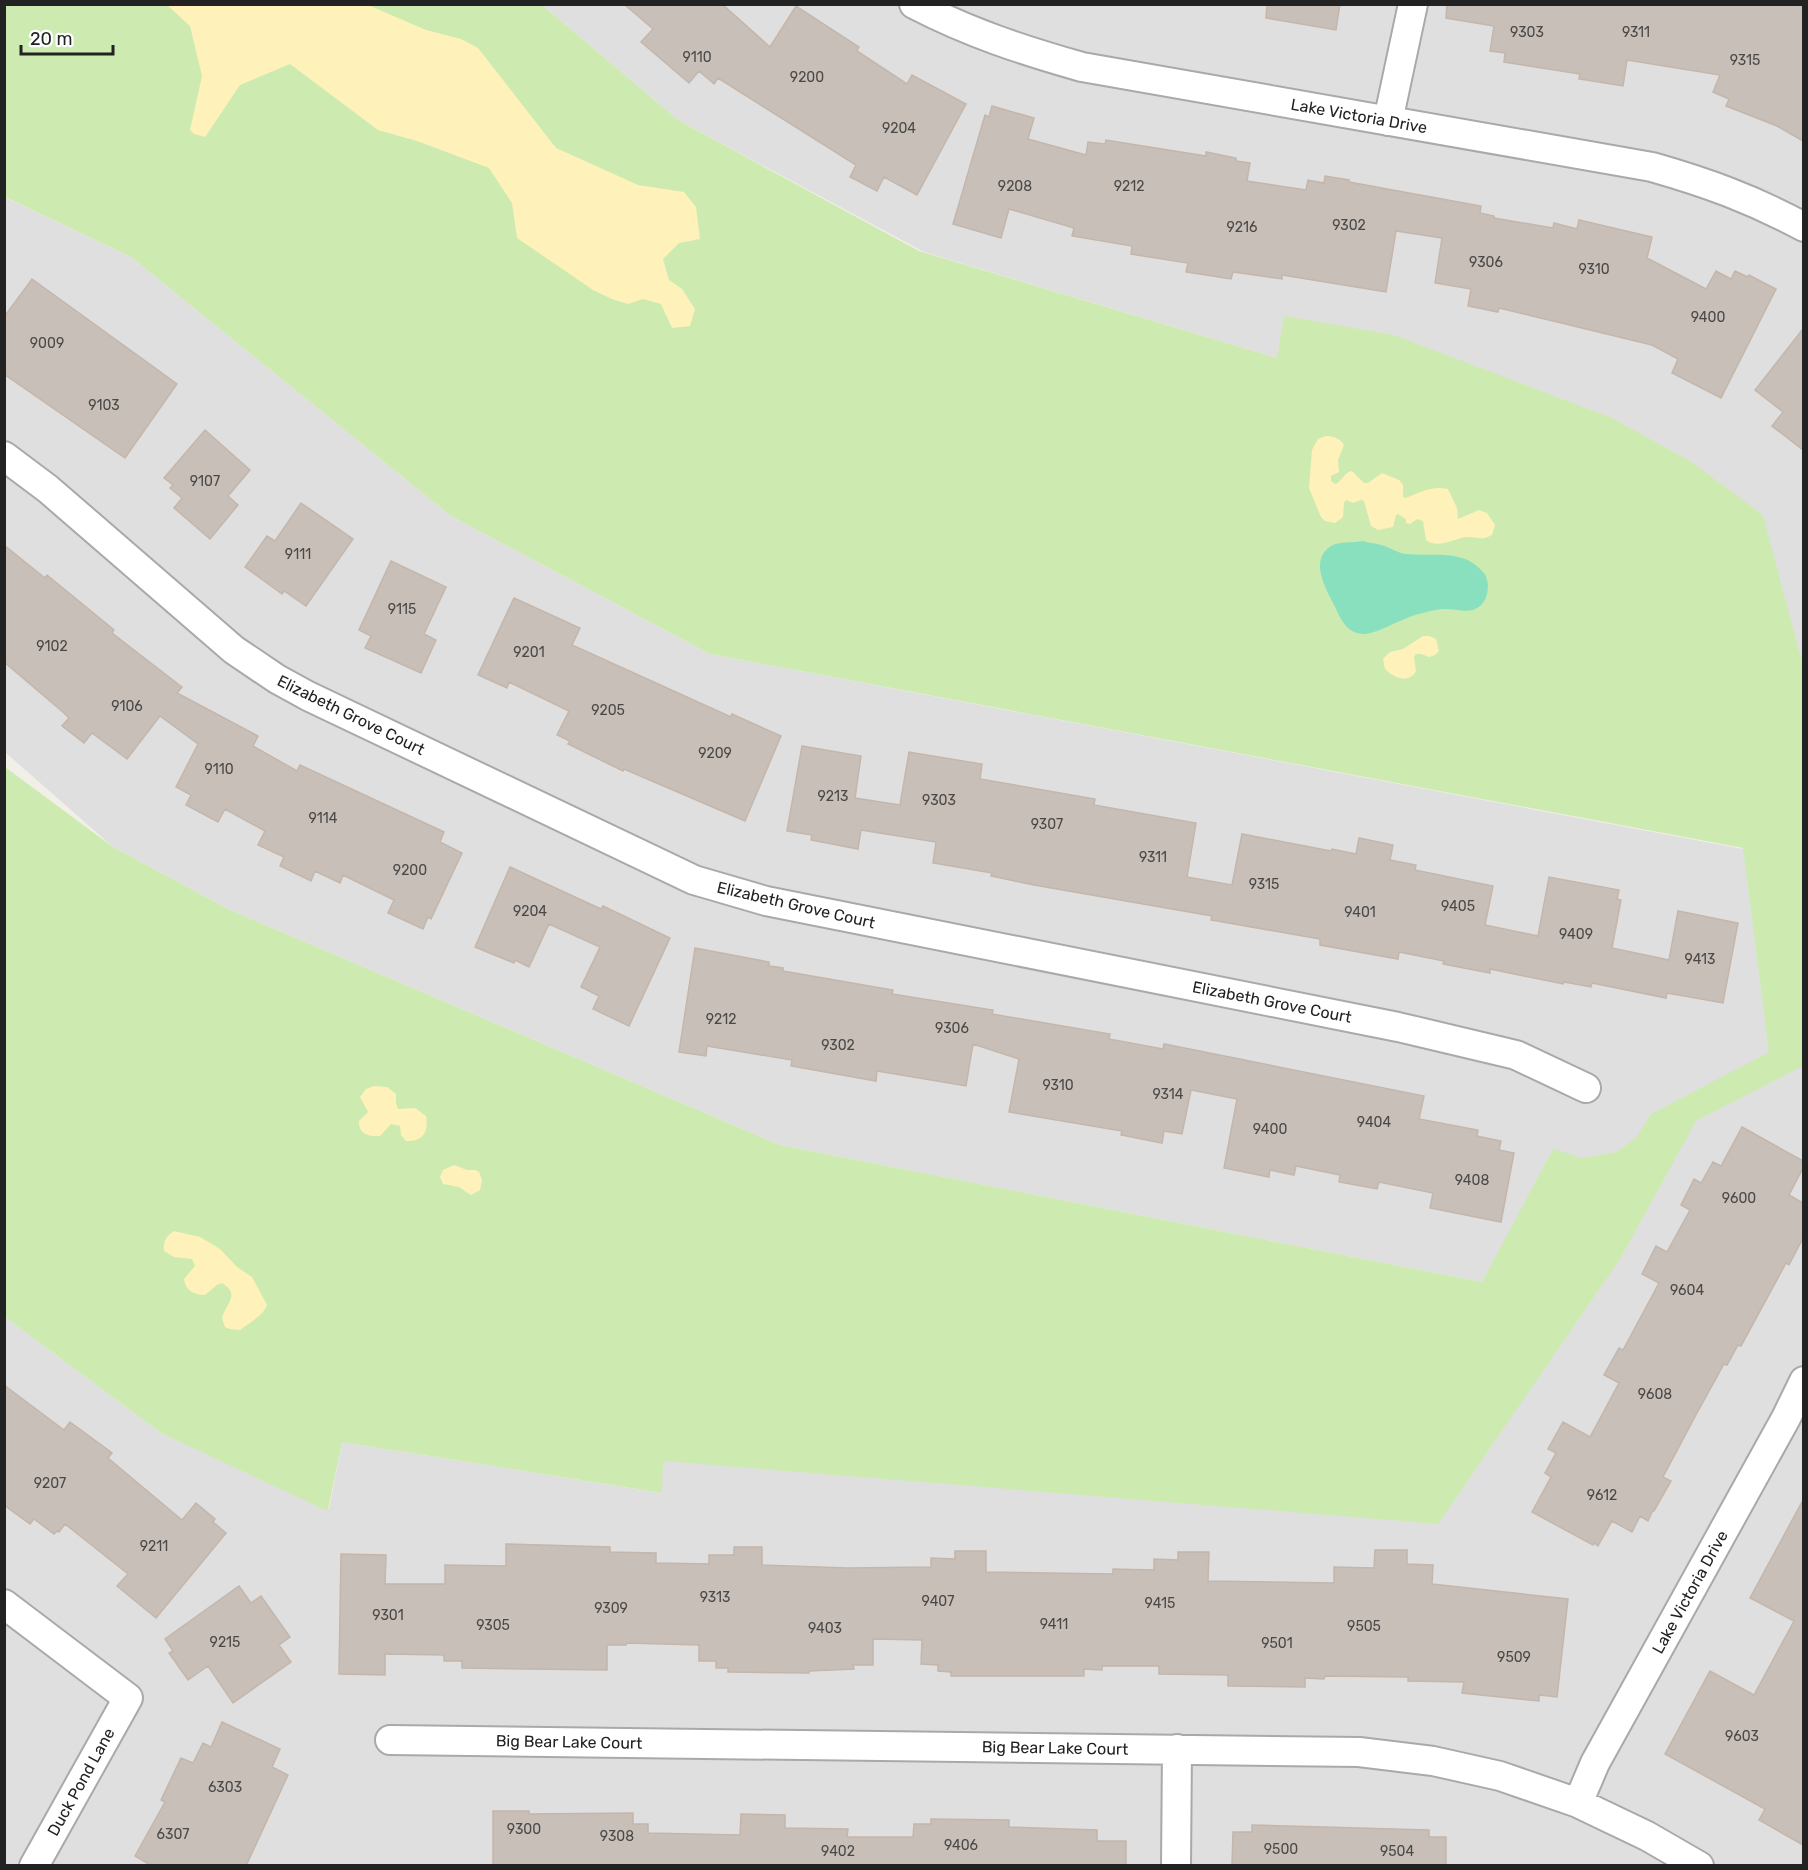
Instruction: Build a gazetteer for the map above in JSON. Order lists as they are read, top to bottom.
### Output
{
  "streets": {
    "street": [
      "Lake Victoria Drive",
      "Elizabeth Grove Court",
      "Big Bear Lake Court",
      "Duck Pond Lane"
    ]
  },
  "crossings": [
    ["Lake Victoria Drive", "Big Bear Lake Court"]
  ],
  "house_numbers": [
    "9303",
    "9311",
    "9110",
    "9315",
    "9200",
    "9204",
    "9208",
    "9212",
    "9302",
    "9216",
    "9306",
    "9310",
    "9400",
    "9009",
    "9103",
    "9107",
    "9111",
    "9115",
    "9102",
    "9201",
    "9106",
    "9205",
    "9209",
    "9110",
    "9213",
    "9303",
    "9114",
    "9307",
    "9311",
    "9200",
    "9315",
    "9405",
    "9204",
    "9401",
    "9409",
    "9413",
    "9212",
    "9306",
    "9302",
    "9310",
    "9314",
    "9404",
    "9400",
    "9408",
    "9600",
    "9604",
    "9608",
    "9207",
    "9612",
    "9211",
    "9313",
    "9407",
    "9415",
    "9309",
    "9301",
    "9411",
    "9305",
    "9505",
    "9403",
    "9215",
    "9501",
    "9509",
    "9603",
    "6303",
    "9300",
    "6307",
    "9308",
    "9406",
    "9500",
    "9402",
    "9504"
  ],
  "scale_bar": "20 m"
}
